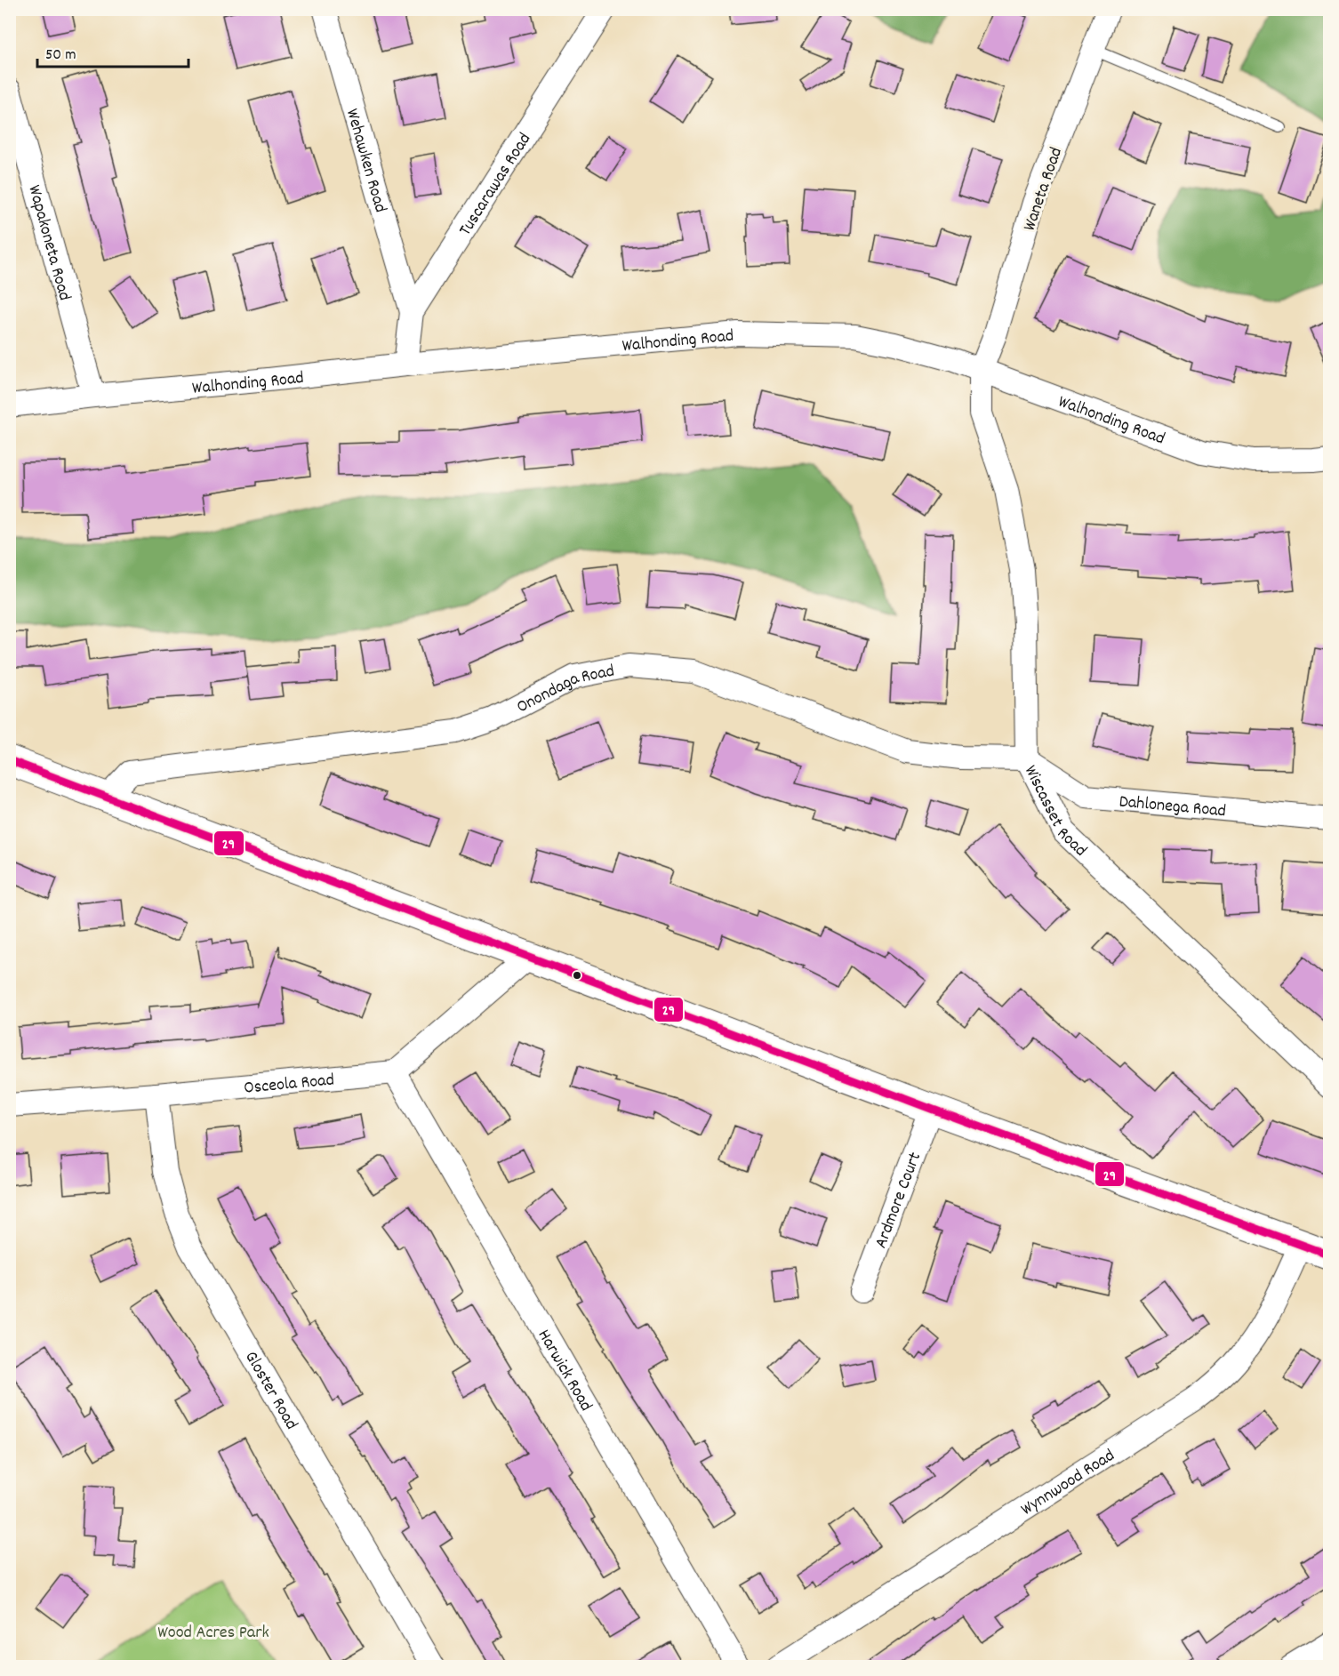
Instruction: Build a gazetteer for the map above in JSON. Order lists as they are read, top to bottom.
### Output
{
  "streets": {
    "street": [
      "Wehawken Road",
      "Tuscarawas Road",
      "Waneta Road",
      "Wapakoneta Road",
      "Walhonding Road",
      "Onondaga Road",
      "Dahlonega Road",
      "Wiscasset Road",
      "Osceola Road",
      "Ardmore Court",
      "Harwick Road",
      "Gloster Road",
      "Wynnwood Road"
    ]
  },
  "crossings": [
    ["Wehawken Road", "Tuscarawas Road"],
    ["Tuscarawas Road", "Walhonding Road"],
    ["Waneta Road", "Walhonding Road"],
    ["Waneta Road", "Wiscasset Road"],
    ["Wapakoneta Road", "Walhonding Road"],
    ["Walhonding Road", "Wiscasset Road"],
    ["Onondaga Road", "Dahlonega Road"],
    ["Onondaga Road", "Wiscasset Road"],
    ["Dahlonega Road", "Wiscasset Road"],
    ["Osceola Road", "Harwick Road"],
    ["Osceola Road", "Gloster Road"]
  ],
  "parks": ["Wood Acres Park"],
  "lines": ["transit line 29"],
  "scale_bar": "50 m"
}
